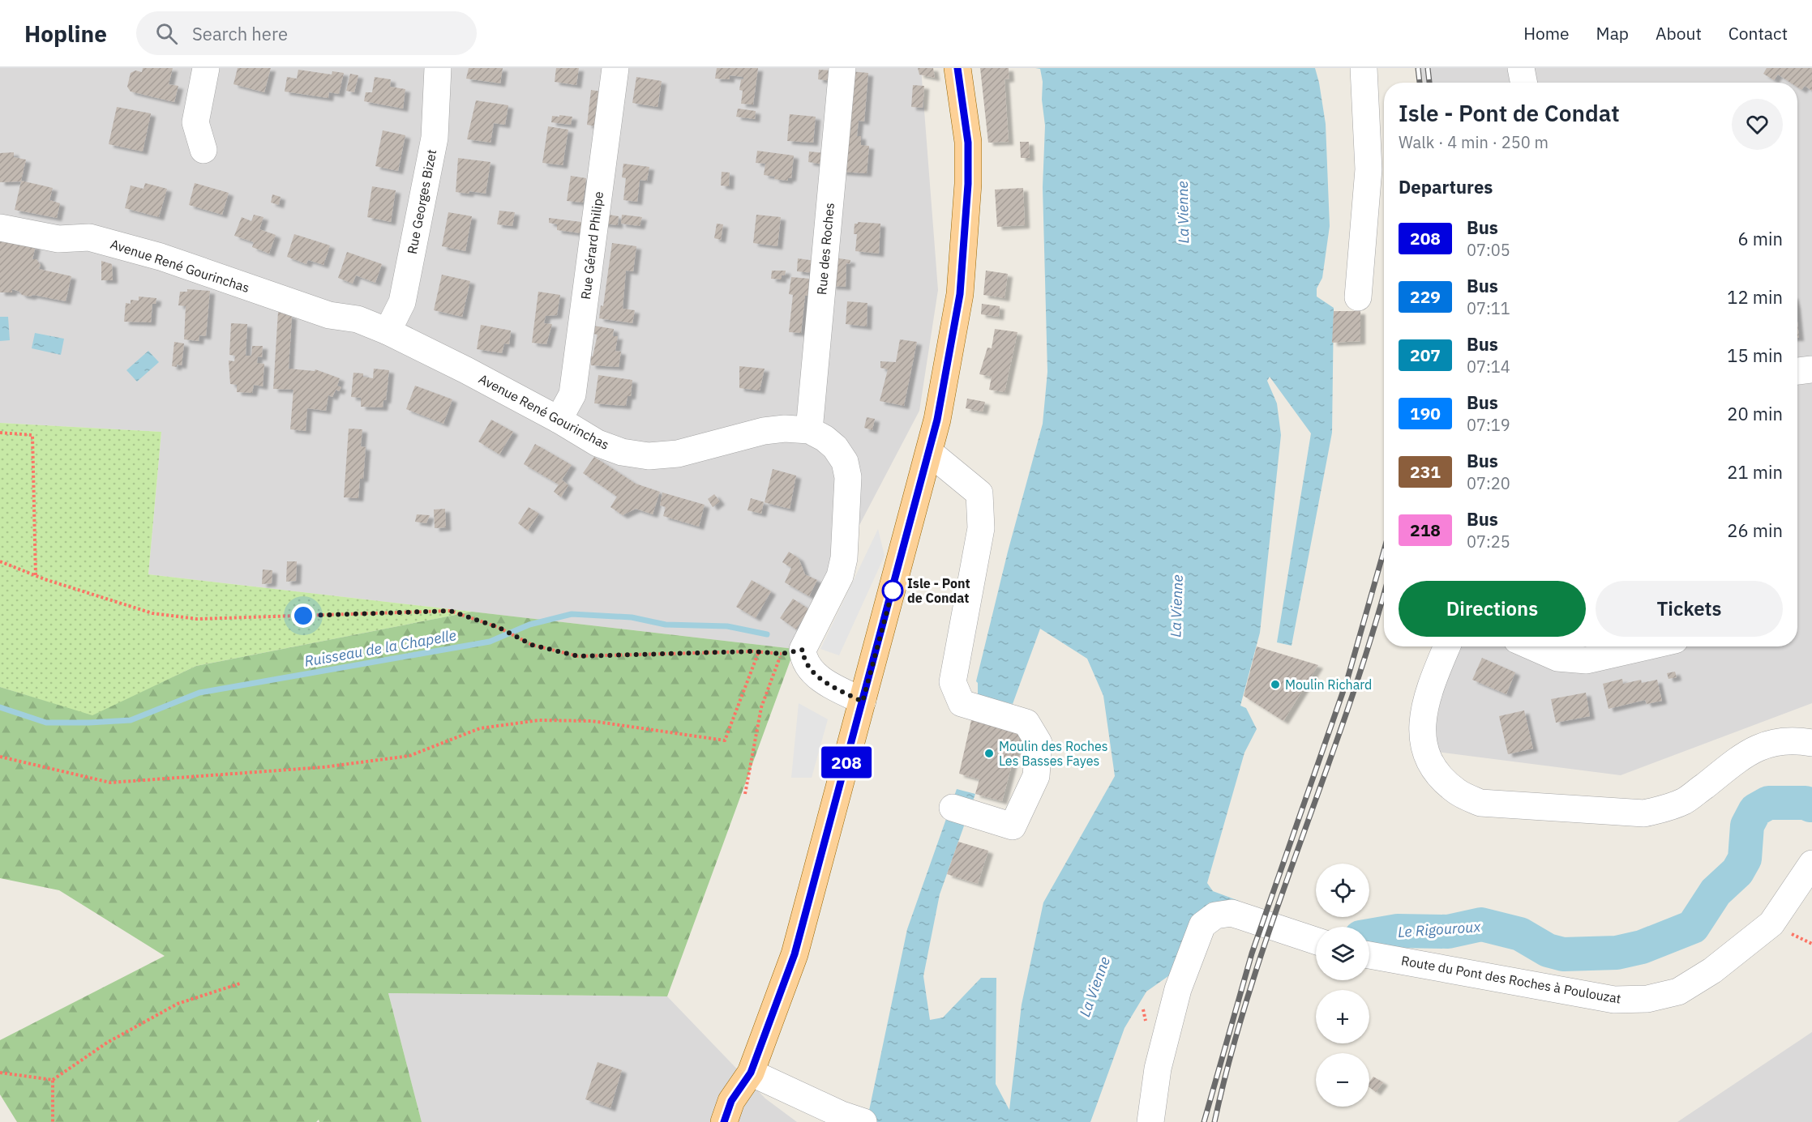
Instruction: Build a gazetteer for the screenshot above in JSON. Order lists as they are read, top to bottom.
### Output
{
  "streets": {
    "street": [
      "Rue Georges Bizet",
      "Rue Gérard Philipe",
      "Rue des Roches",
      "Avenue René Gourinchas",
      "Route du Pont des Roches à Poulouzat"
    ]
  },
  "crossings": [
    ["Rue Georges Bizet", "Avenue René Gourinchas"],
    ["Rue Gérard Philipe", "Avenue René Gourinchas"],
    ["Rue des Roches", "Avenue René Gourinchas"]
  ],
  "water": ["La Vienne", "Ruisseau de la Chapelle", "Le Rigouroux"],
  "places": ["Isle - Pont de Condat", "Moulin Richard", "Moulin des Roches Les Basses Fayes"],
  "lines": ["bus line 208"],
  "page": {
    "header": "Hopline",
    "search": "Search here",
    "nav": [
      "Home",
      "Map",
      "About",
      "Contact"
    ],
    "on_map": "208",
    "heading": [
      ["Isle - Pont de Condat", "Walk · 4 min · 250 m"],
      "Departures"
    ],
    "list": [
      {
        "mark": "208",
        "name": "Bus",
        "note": "07:05",
        "value": "6 min"
      },
      {
        "mark": "229",
        "name": "Bus",
        "note": "07:11",
        "value": "12 min"
      },
      {
        "mark": "207",
        "name": "Bus",
        "note": "07:14",
        "value": "15 min"
      },
      {
        "mark": "190",
        "name": "Bus",
        "note": "07:19",
        "value": "20 min"
      },
      {
        "mark": "231",
        "name": "Bus",
        "note": "07:20",
        "value": "21 min"
      },
      {
        "mark": "218",
        "name": "Bus",
        "note": "07:25",
        "value": "26 min"
      }
    ],
    "buttons": ["Directions", "Tickets"],
    "map_buttons": ["+", "−"]
  }
}
